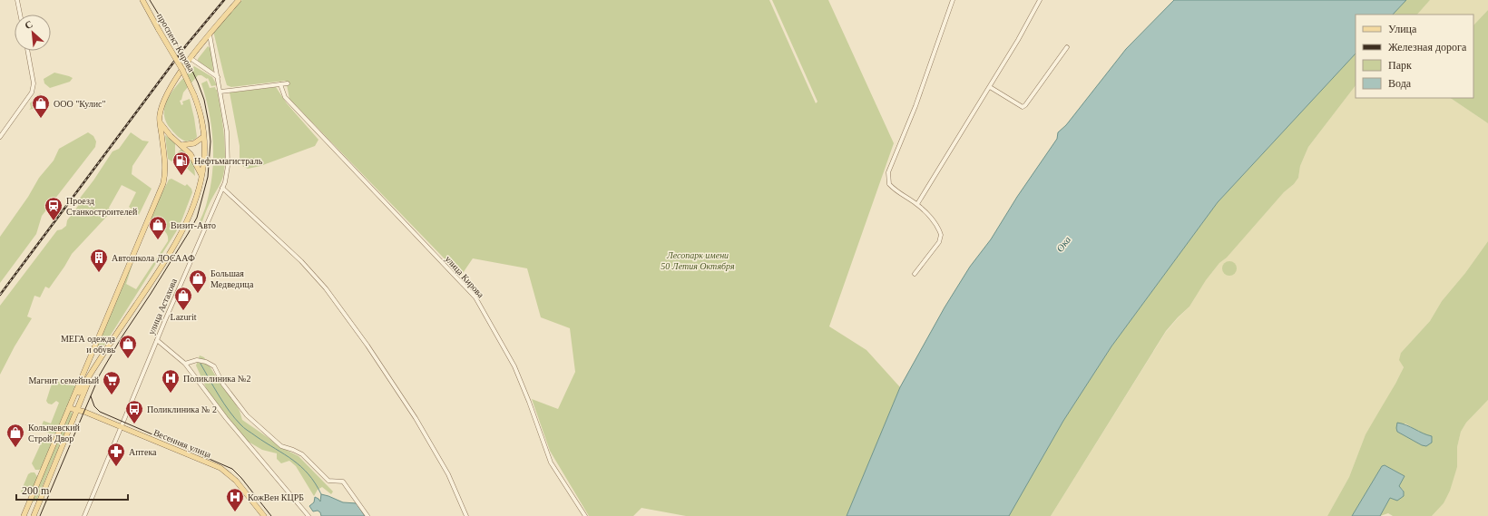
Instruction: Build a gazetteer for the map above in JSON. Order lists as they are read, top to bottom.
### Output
{
  "streets": {
    "main road": ["проспект Кирова", "улица Астахова", "Весенняя улица"],
    "street": ["улица Кирова"]
  },
  "crossings": [
    ["проспект Кирова", "улица Астахова"],
    ["улица Астахова", "Весенняя улица"]
  ],
  "water": ["Ока"],
  "parks": ["Лесопарк имени 50 Летия Октября"],
  "places": {
    "shop": [
      "ООО \"Кулис\"",
      "Визит-Авто",
      "Большая Медведица",
      "Lazurit",
      "МЕГА одежда и обувь",
      "Колычевский Строй Двор"
    ],
    "fuel station": ["Нефтьмагистраль"],
    "station": ["Проезд Станкостроителей"],
    "building": ["Автошкола ДОСААФ"],
    "hospital": ["Поликлиника №2", "КожВен КЦРБ"],
    "supermarket": ["Магнит семейный"],
    "bus stop": ["Поликлиника № 2"],
    "pharmacy": ["Аптека"]
  },
  "legend": [
    "Улица",
    "Железная дорога",
    "Парк",
    "Вода"
  ],
  "scale_bar": "200 m",
  "north": "top left"
}
